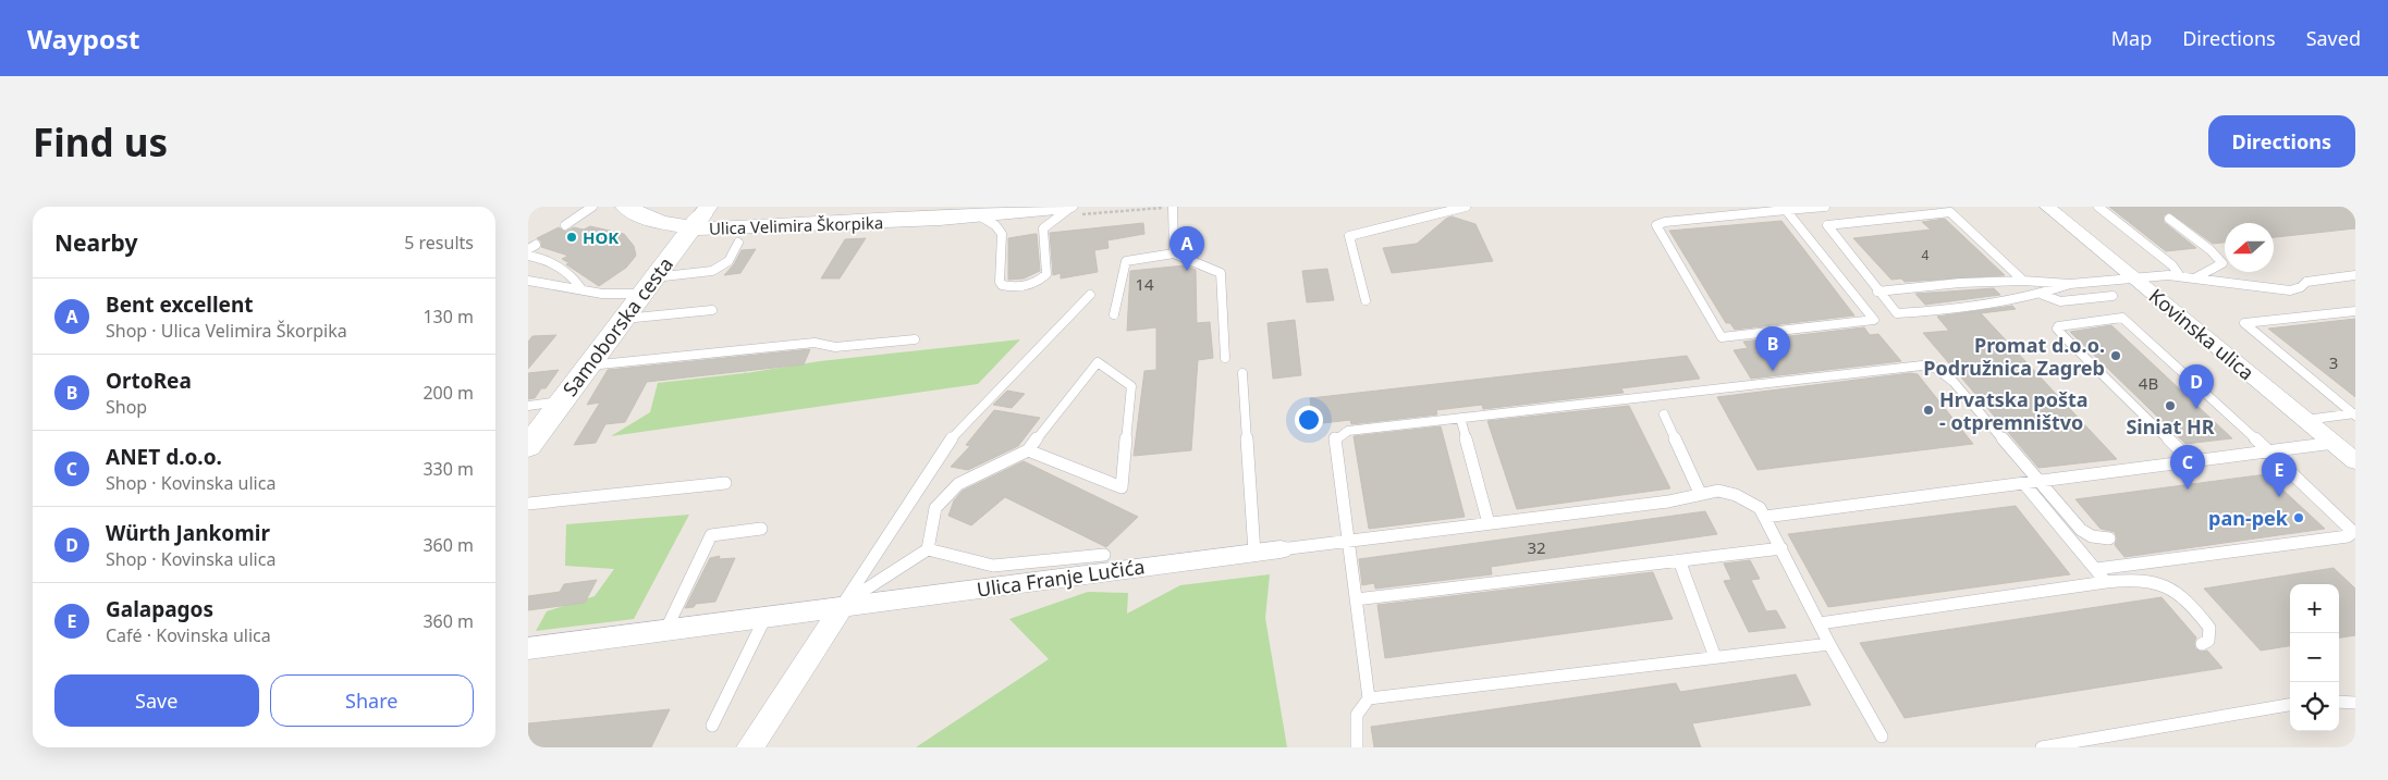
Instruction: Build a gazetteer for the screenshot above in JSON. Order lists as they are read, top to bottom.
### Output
{
  "streets": {
    "main road": ["Ulica Velimira Škorpika", "Samoborska cesta"],
    "street": ["Kovinska ulica", "Ulica Franje Lučića"]
  },
  "crossings": [
    ["Ulica Velimira Škorpika", "Samoborska cesta"]
  ],
  "places": [
    "HOK",
    "Promat d.o.o. Podružnica Zagreb",
    "Siniat HR",
    "Hrvatska pošta - otpremništvo",
    "pan-pek"
  ],
  "house_numbers": [
    "4",
    "14",
    "3",
    "4B",
    "32"
  ],
  "north": "left",
  "page": {
    "header": "Waypost",
    "nav": ["Map", "Directions", "Saved"],
    "buttons": [
      "Directions",
      ["Save", "Share"]
    ],
    "title": "Find us",
    "heading": ["Nearby", "5 results"],
    "pins": [
      "A",
      "B",
      "D",
      "C",
      "E"
    ],
    "list": [
      {
        "mark": "A",
        "name": "Bent excellent",
        "note": "Shop · Ulica Velimira Škorpika",
        "value": "130 m"
      },
      {
        "mark": "B",
        "name": "OrtoRea",
        "note": "Shop",
        "value": "200 m"
      },
      {
        "mark": "C",
        "name": "ANET d.o.o.",
        "note": "Shop · Kovinska ulica",
        "value": "330 m"
      },
      {
        "mark": "D",
        "name": "Würth Jankomir",
        "note": "Shop · Kovinska ulica",
        "value": "360 m"
      },
      {
        "mark": "E",
        "name": "Galapagos",
        "note": "Café · Kovinska ulica",
        "value": "360 m"
      }
    ],
    "map_buttons": ["+", "−"]
  }
}
